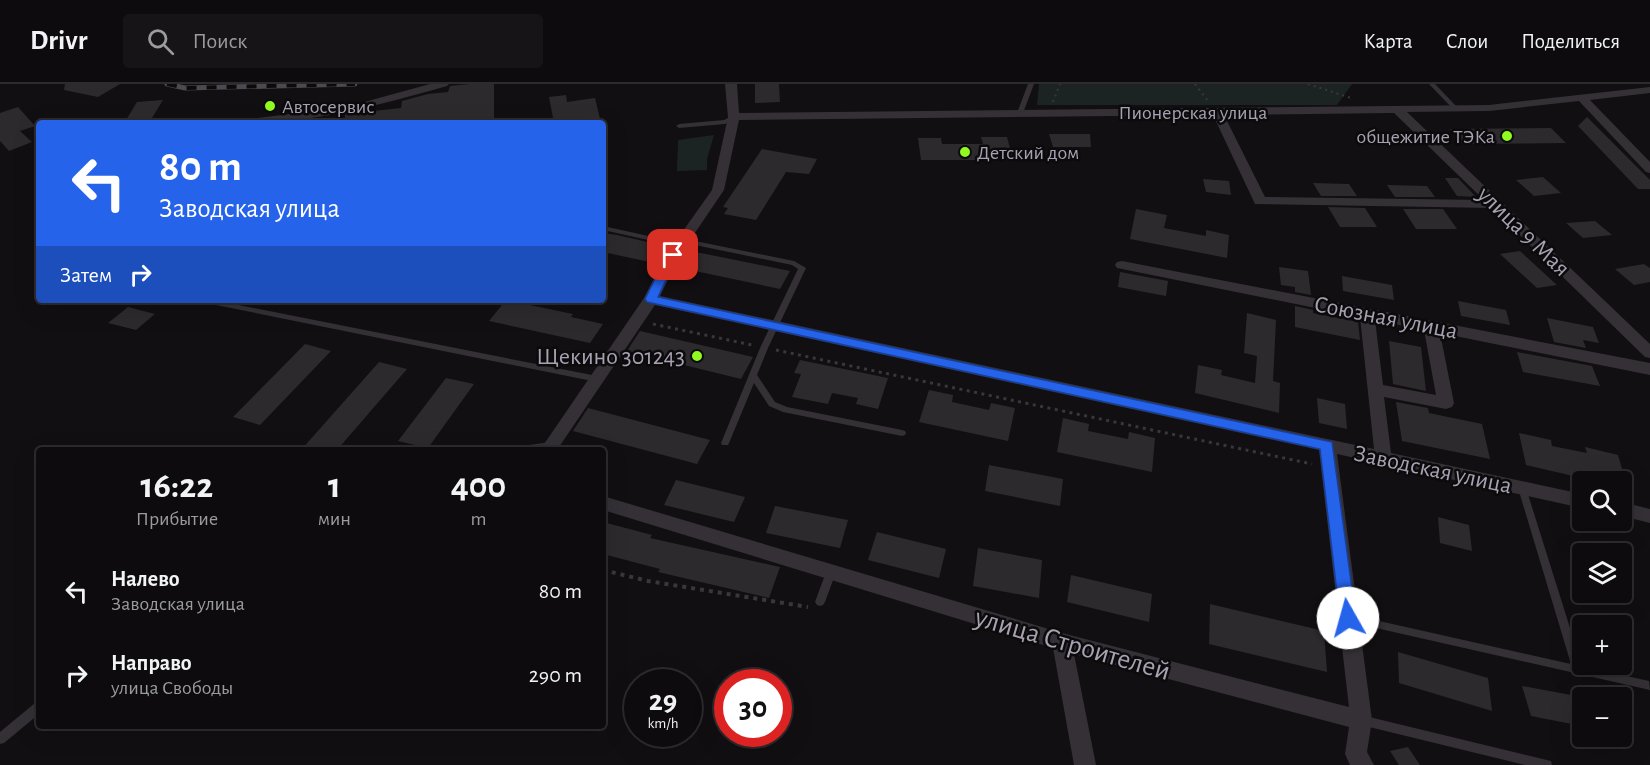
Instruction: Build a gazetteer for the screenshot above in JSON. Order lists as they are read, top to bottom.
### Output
{
  "streets": {
    "street": [
      "Пионерская улица",
      "улица 9 Мая",
      "Союзная улица",
      "Заводская улица",
      "улица Строителей"
    ]
  },
  "crossings": [
    ["Пионерская улица", "улица 9 Мая"]
  ],
  "places": [
    "Автосервис",
    "общежитие ТЭКа",
    "Детский дом",
    "Щекино 301243"
  ],
  "page": {
    "header": "Drivr",
    "search": "Поиск",
    "nav": ["Карта", "Слои", "Поделиться"],
    "turn": ["80 m", "Заводская улица"],
    "then": "Затем",
    "eta": [
      "16:22",
      "Прибытие",
      "1",
      "мин",
      "400",
      "m"
    ],
    "map_buttons": ["+", "−"],
    "list": [
      {
        "name": "Налево",
        "note": "Заводская улица",
        "value": "80 m"
      },
      {
        "name": "Направо",
        "note": "улица Свободы",
        "value": "290 m"
      }
    ],
    "speed": "29 km/h",
    "limit": "30"
  }
}
